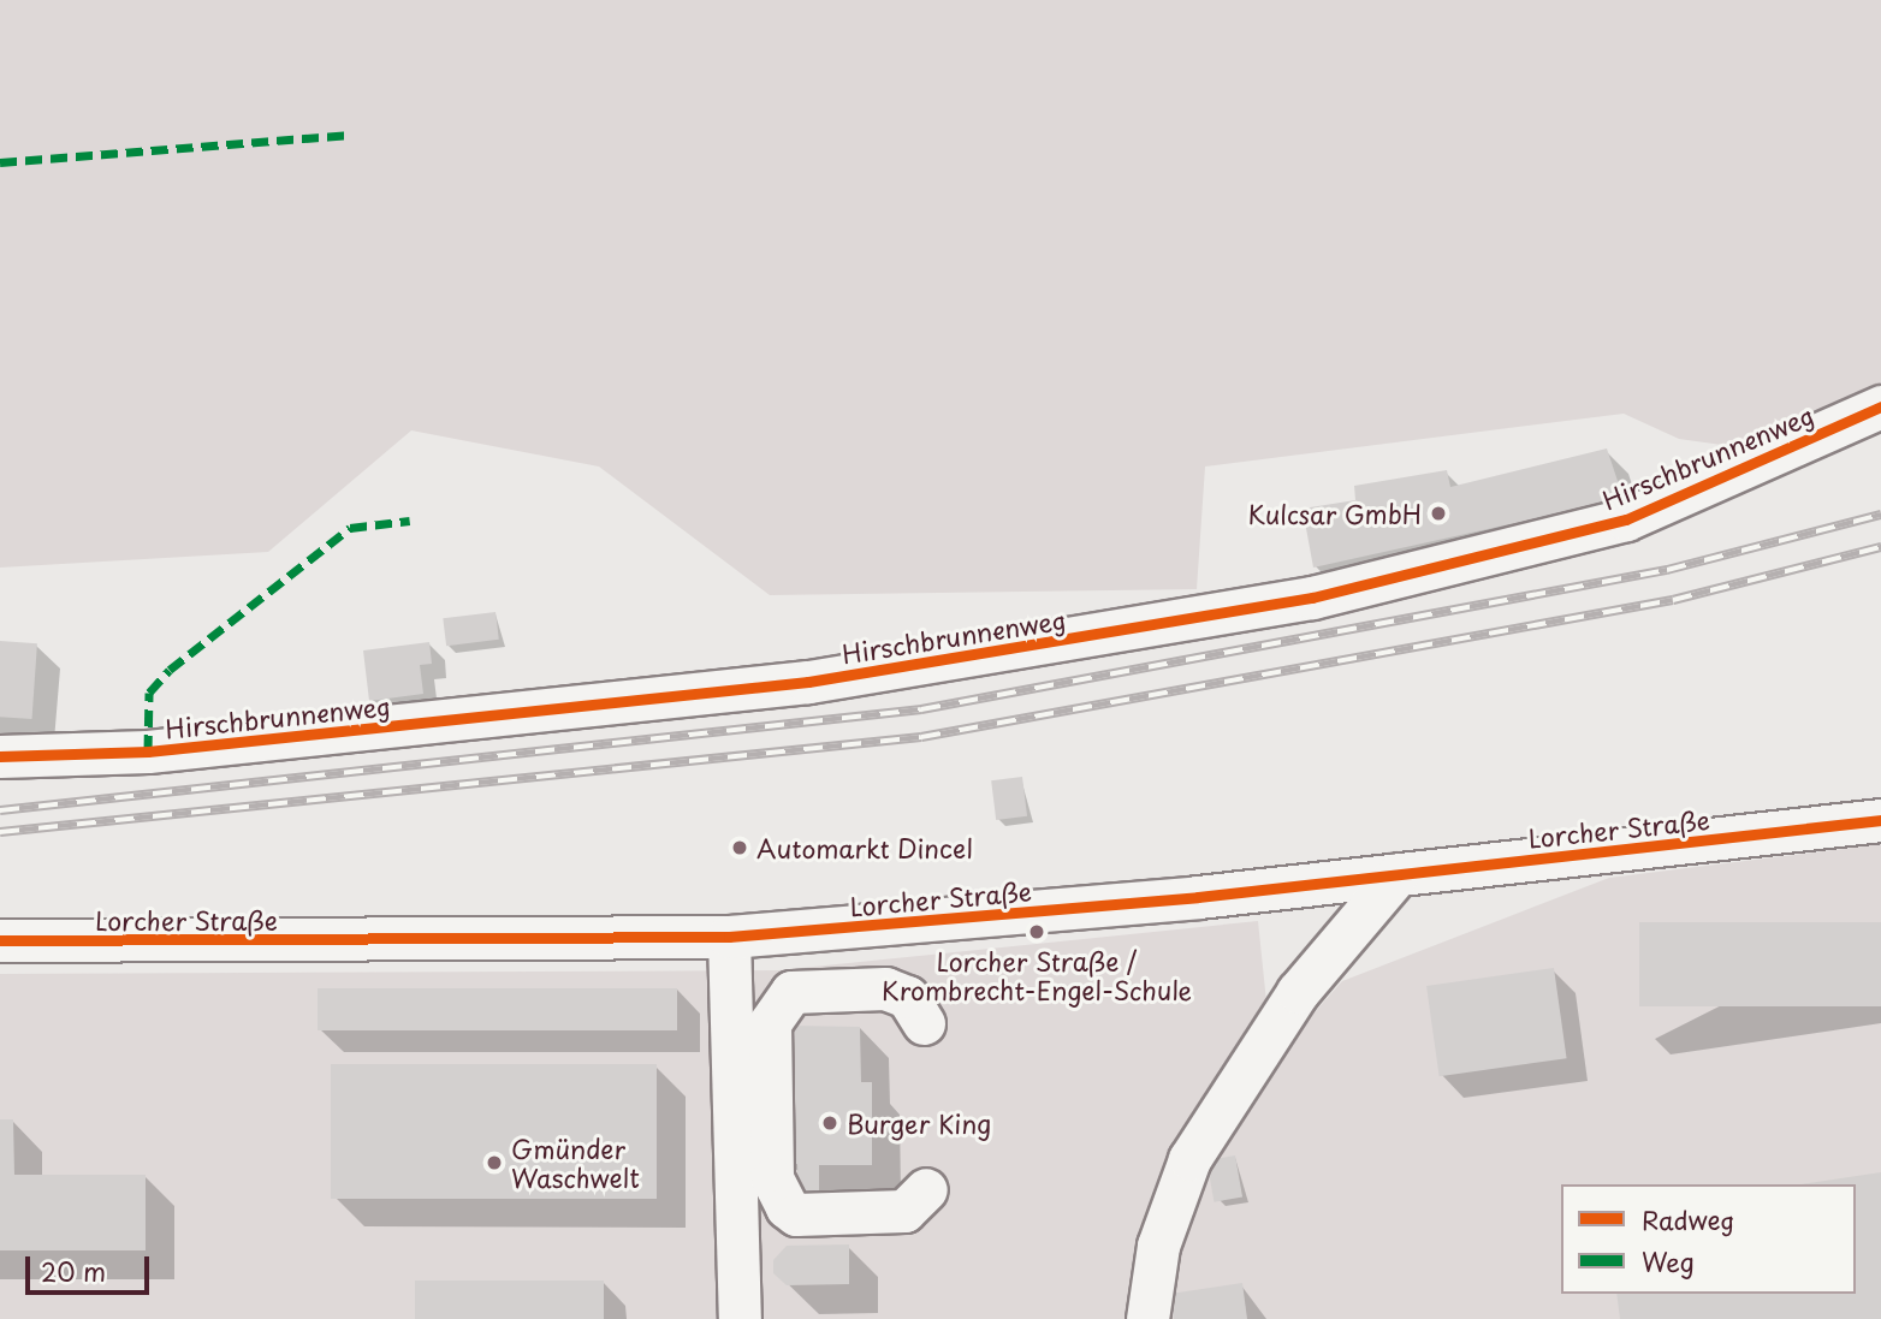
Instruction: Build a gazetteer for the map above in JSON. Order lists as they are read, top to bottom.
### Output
{
  "streets": {
    "street": ["Hirschbrunnenweg", "Lorcher Straße"]
  },
  "places": [
    "Kulcsar GmbH",
    "Automarkt Dincel",
    "Lorcher Straße / Krombrecht-Engel-Schule",
    "Burger King",
    "Gmünder Waschwelt"
  ],
  "legend": ["Radweg", "Weg"],
  "scale_bar": "20 m"
}
